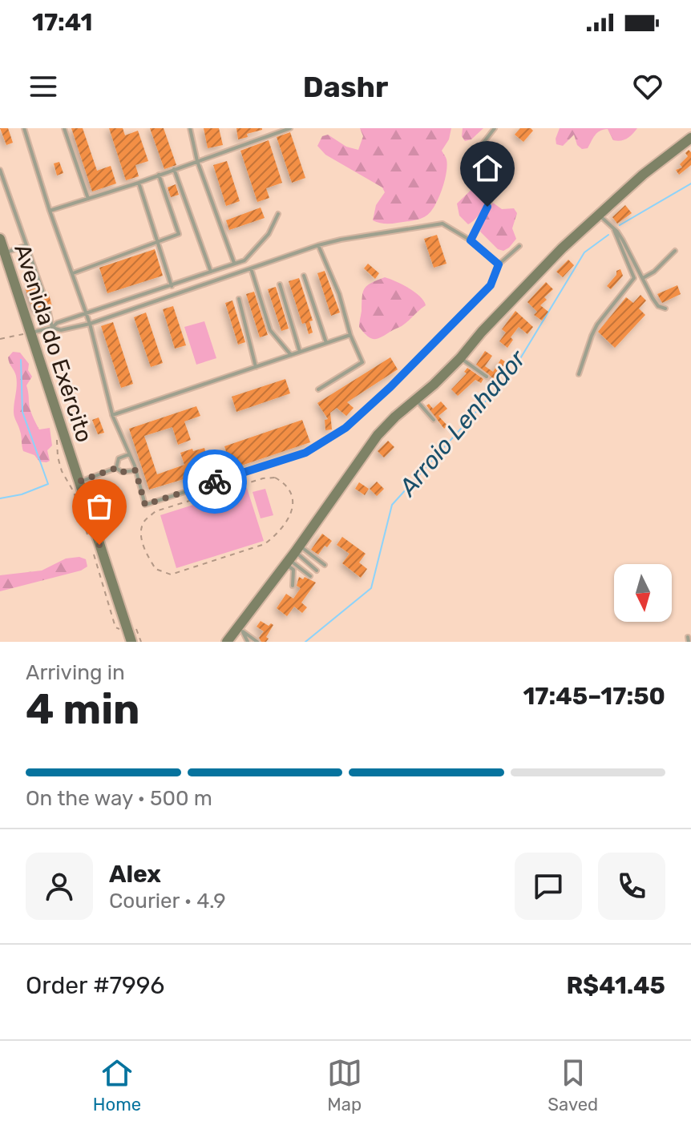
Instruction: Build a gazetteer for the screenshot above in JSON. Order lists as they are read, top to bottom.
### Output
{
  "streets": {
    "street": ["Avenida do Exército"]
  },
  "water": ["Arroio Lenhador"],
  "north": "bottom",
  "page": {
    "status": "17:41",
    "header": "Dashr",
    "heading": ["4 min", "Arriving in", "17:45–17:50"],
    "panel": [
      "Alex",
      "Courier · 4.9",
      "Order #7996",
      "R$41.45"
    ],
    "bar": "On the way · 500 m",
    "tabs": ["Home", "Map", "Saved"]
  }
}
